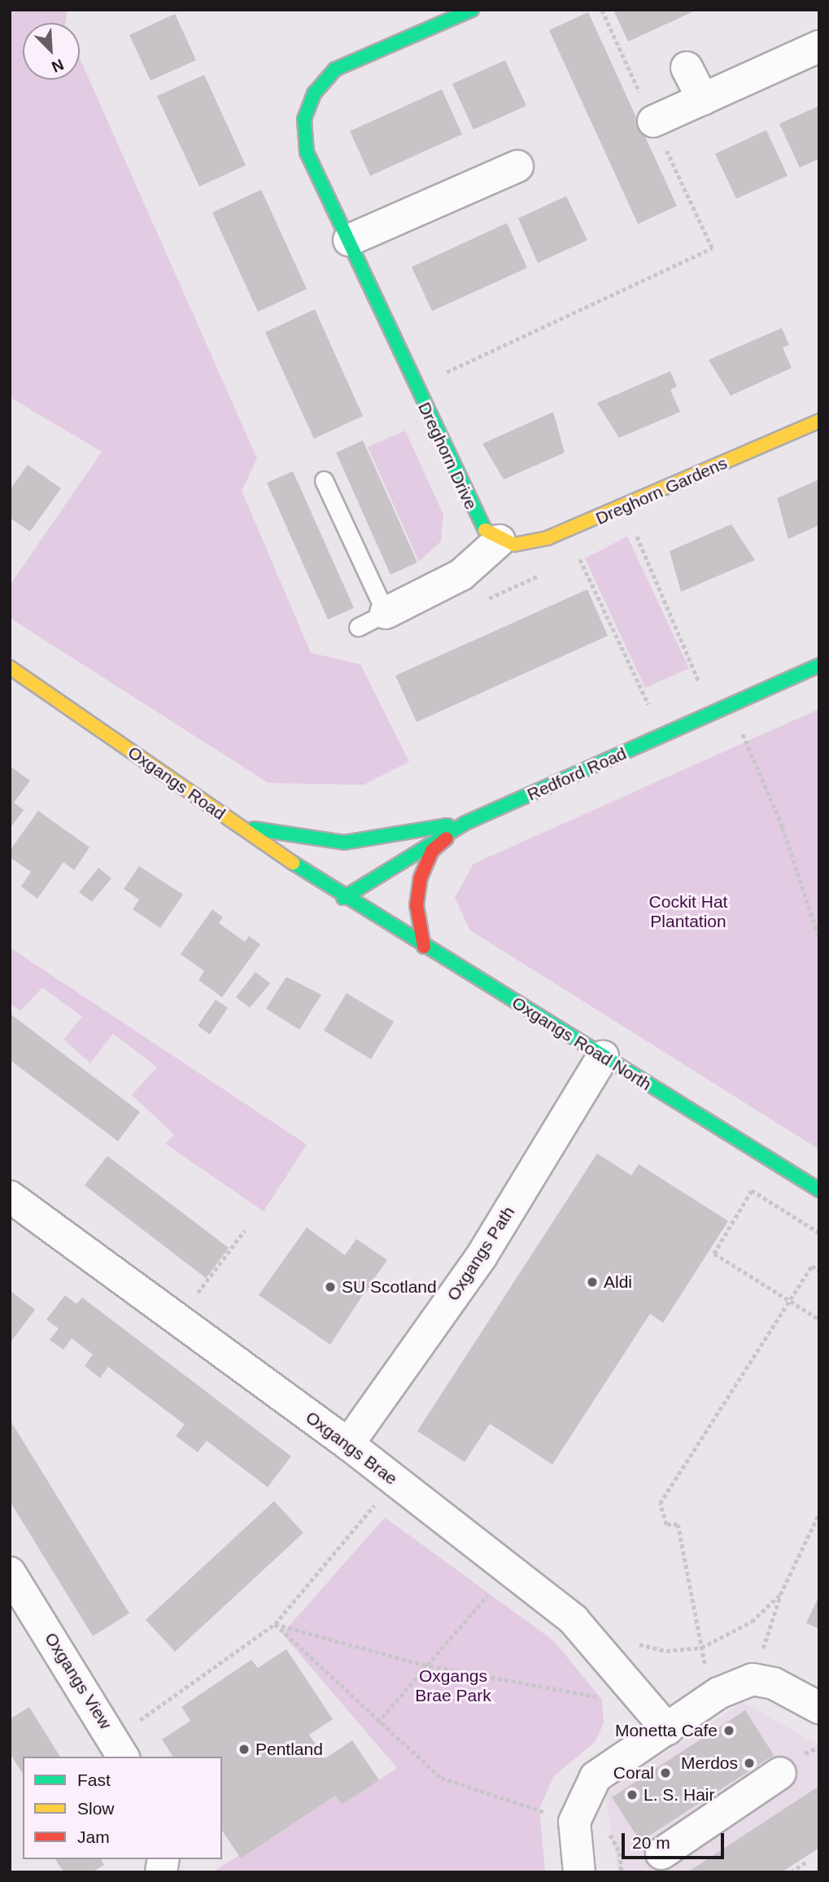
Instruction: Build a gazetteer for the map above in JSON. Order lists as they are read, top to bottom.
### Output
{
  "streets": {
    "street": [
      "Dreghorn Drive",
      "Dreghorn Gardens",
      "Redford Road",
      "Oxgangs Road",
      "Oxgangs Road North",
      "Oxgangs Path",
      "Oxgangs Brae",
      "Oxgangs View"
    ]
  },
  "crossings": [
    ["Dreghorn Drive", "Dreghorn Gardens"],
    ["Redford Road", "Oxgangs Road"],
    ["Redford Road", "Oxgangs Road North"],
    ["Oxgangs Road", "Oxgangs Road North"],
    ["Oxgangs Road North", "Oxgangs Path"],
    ["Oxgangs Path", "Oxgangs Brae"]
  ],
  "parks": ["Cockit Hat Plantation", "Oxgangs Brae Park"],
  "places": [
    "Aldi",
    "SU Scotland",
    "Monetta Cafe",
    "Pentland",
    "Merdos",
    "Coral",
    "L. S. Hair"
  ],
  "legend": ["Fast", "Slow", "Jam"],
  "scale_bar": "20 m",
  "north": "bottom right"
}
